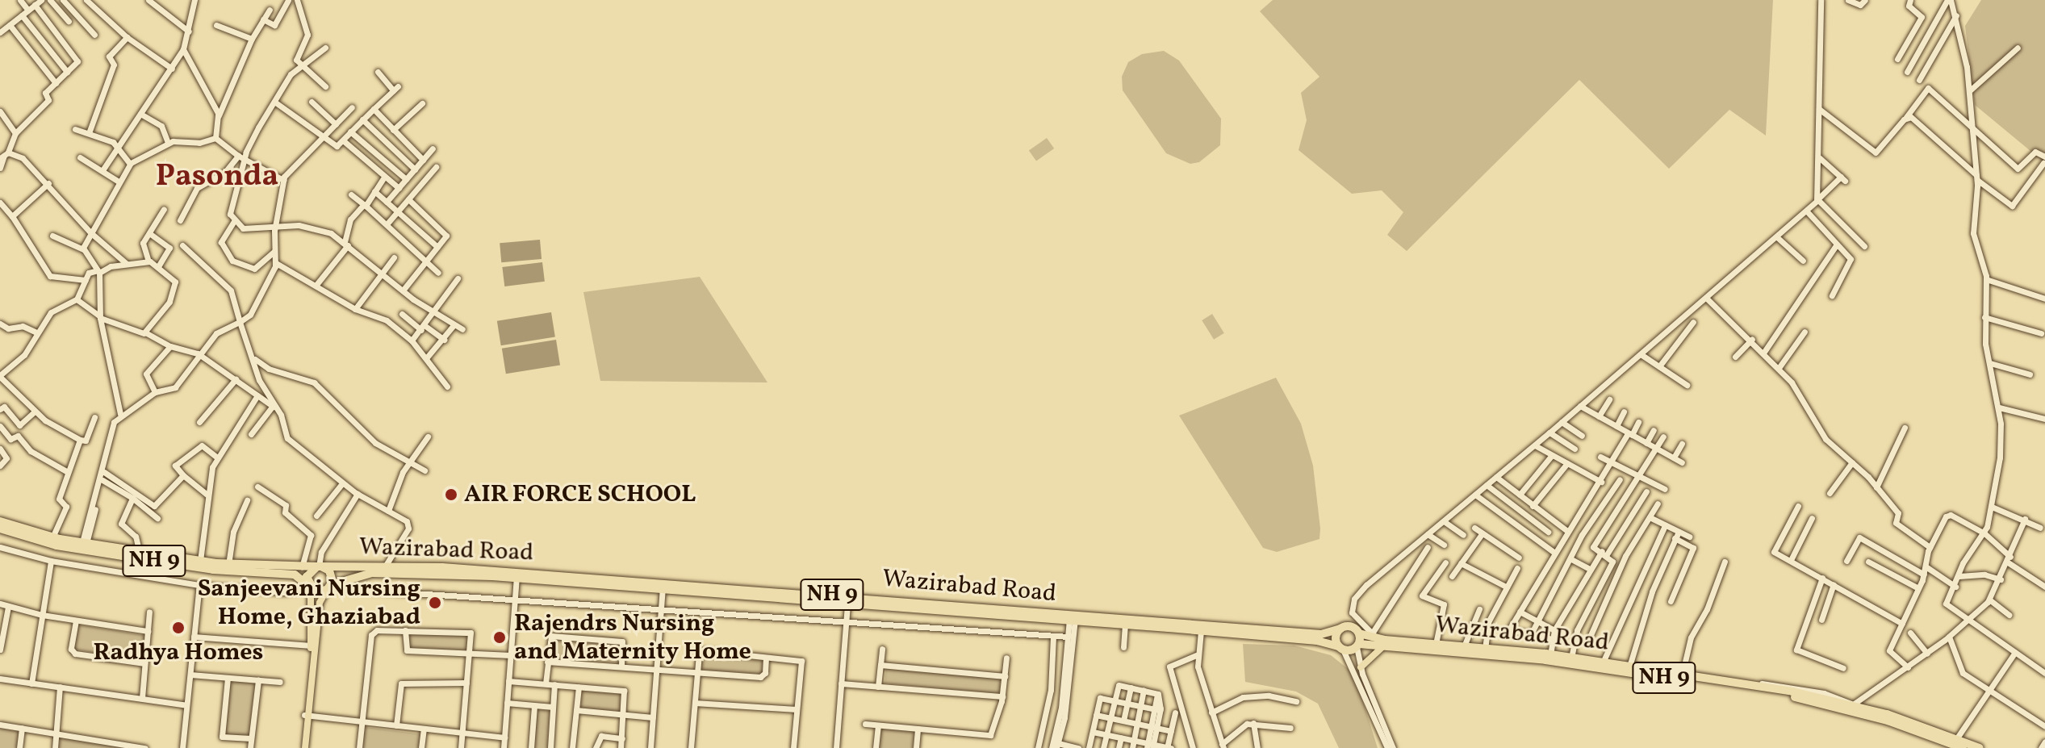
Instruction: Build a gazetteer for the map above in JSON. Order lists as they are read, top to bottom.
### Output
{
  "streets": {
    "highway": ["Wazirabad Road", "NH 9"]
  },
  "districts": ["Pasonda"],
  "places": [
    "AIR FORCE SCHOOL",
    "Sanjeevani Nursing Home, Ghaziabad",
    "Radhya Homes",
    "Rajendrs Nursing and Maternity Home"
  ]
}
